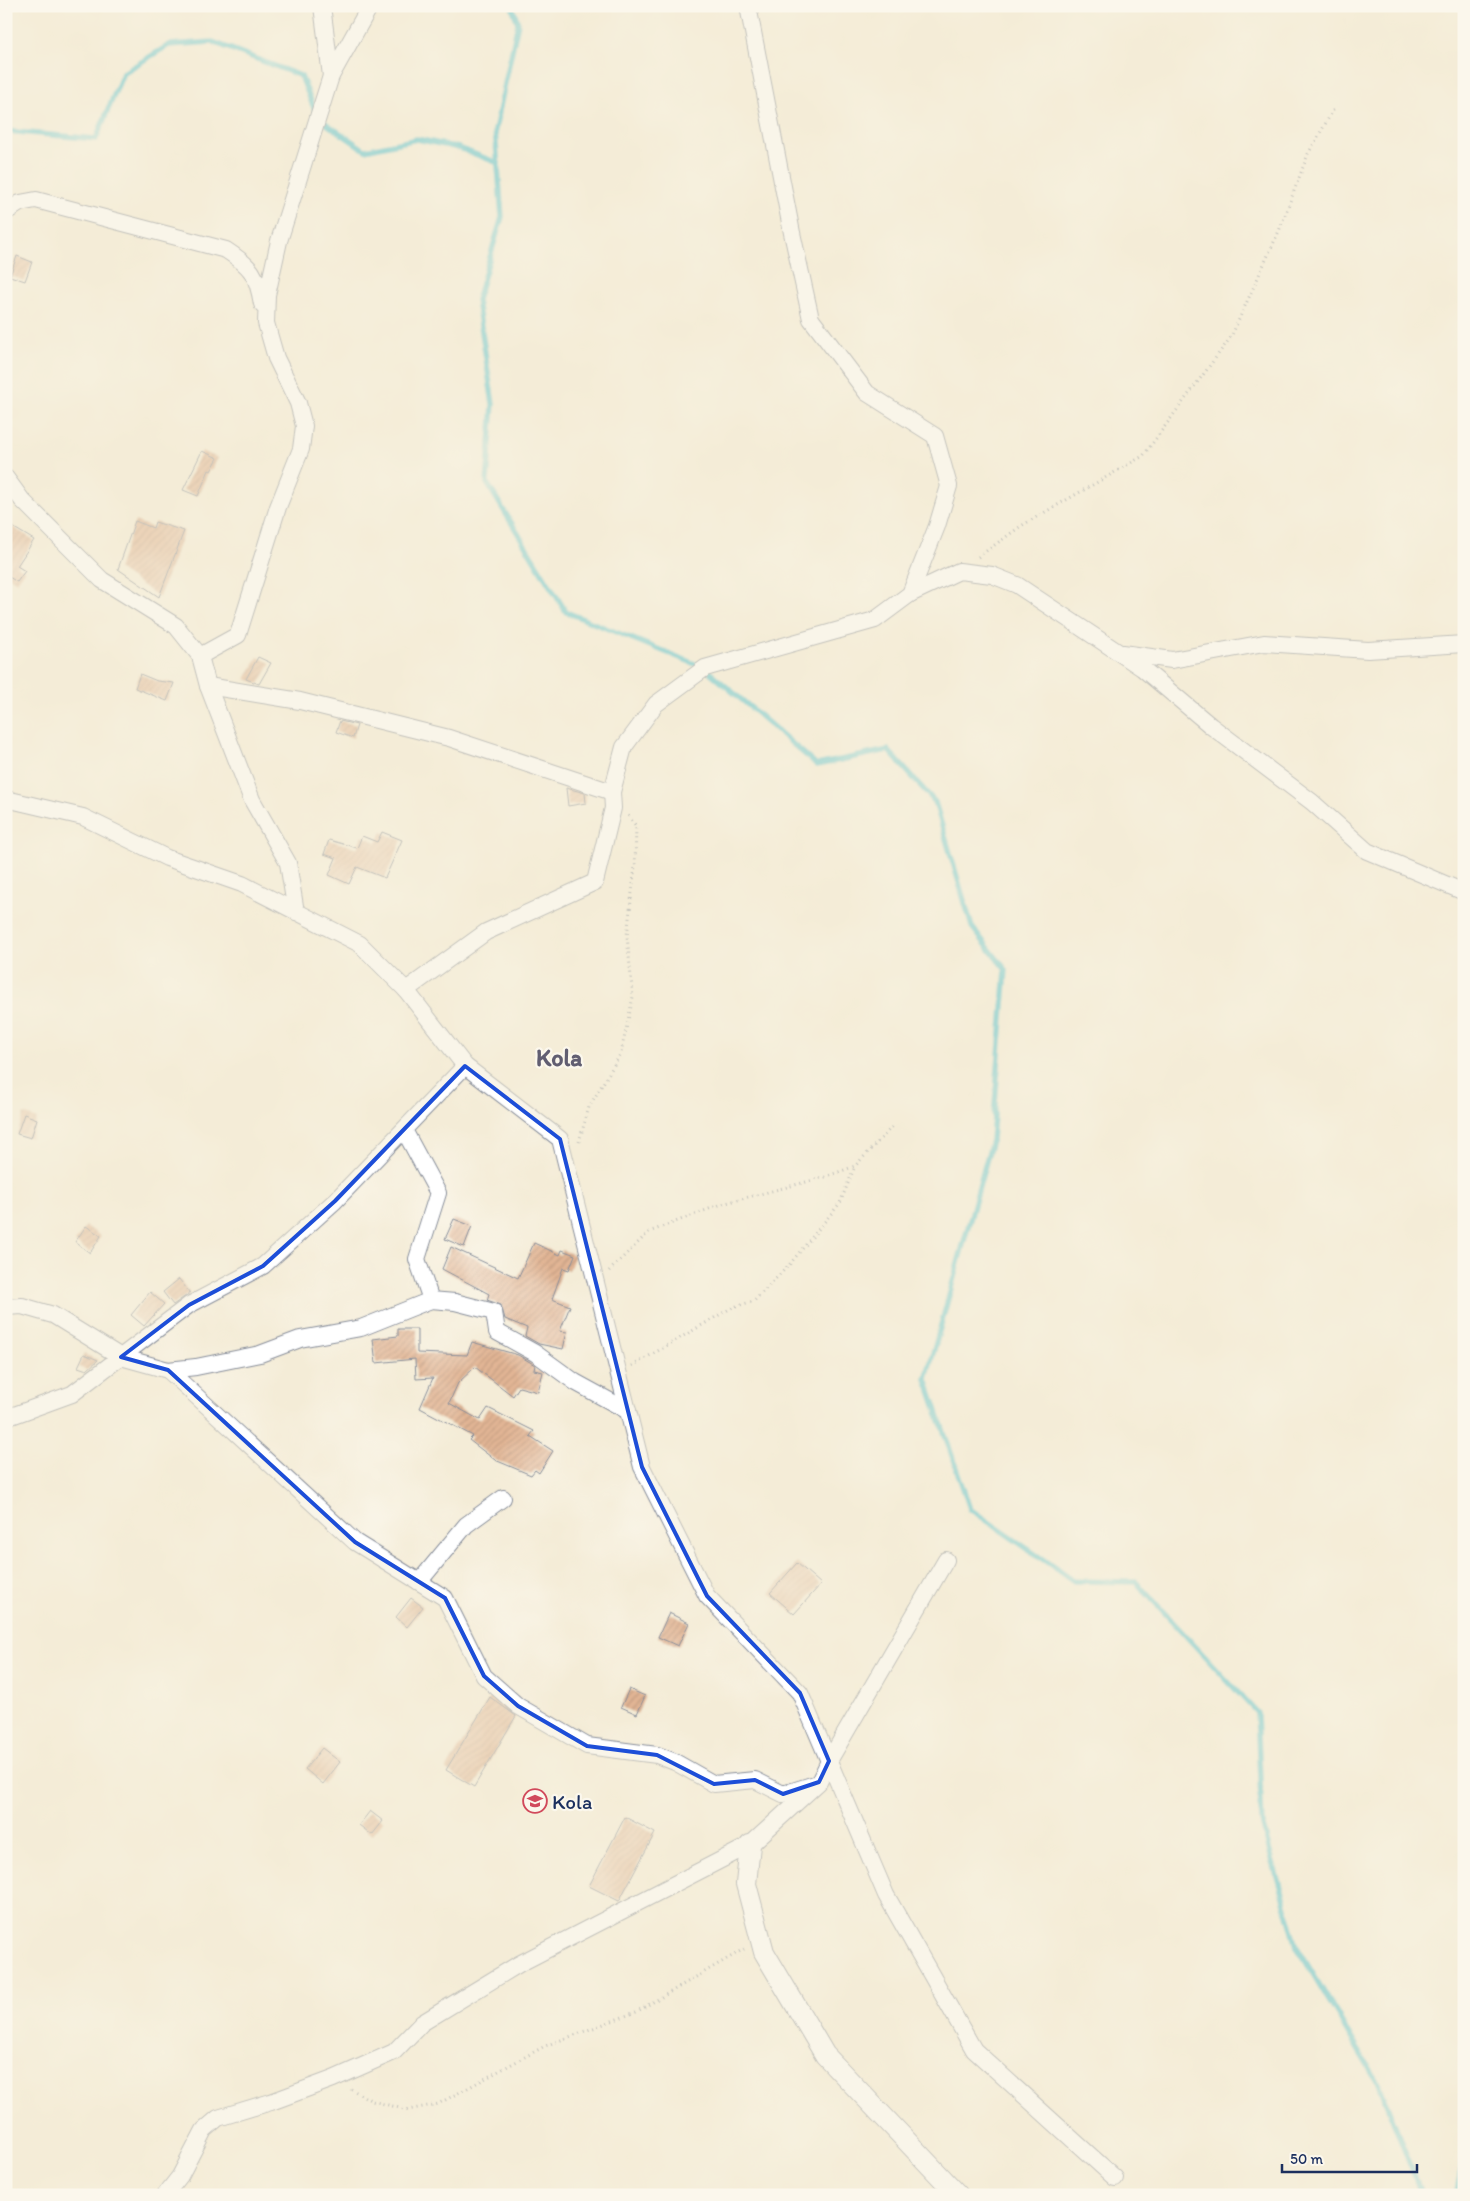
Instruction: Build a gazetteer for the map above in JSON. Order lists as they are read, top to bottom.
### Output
{
  "districts": ["Kola"],
  "places": {
    "school or university": ["Kola"]
  },
  "scale_bar": "50 m"
}
